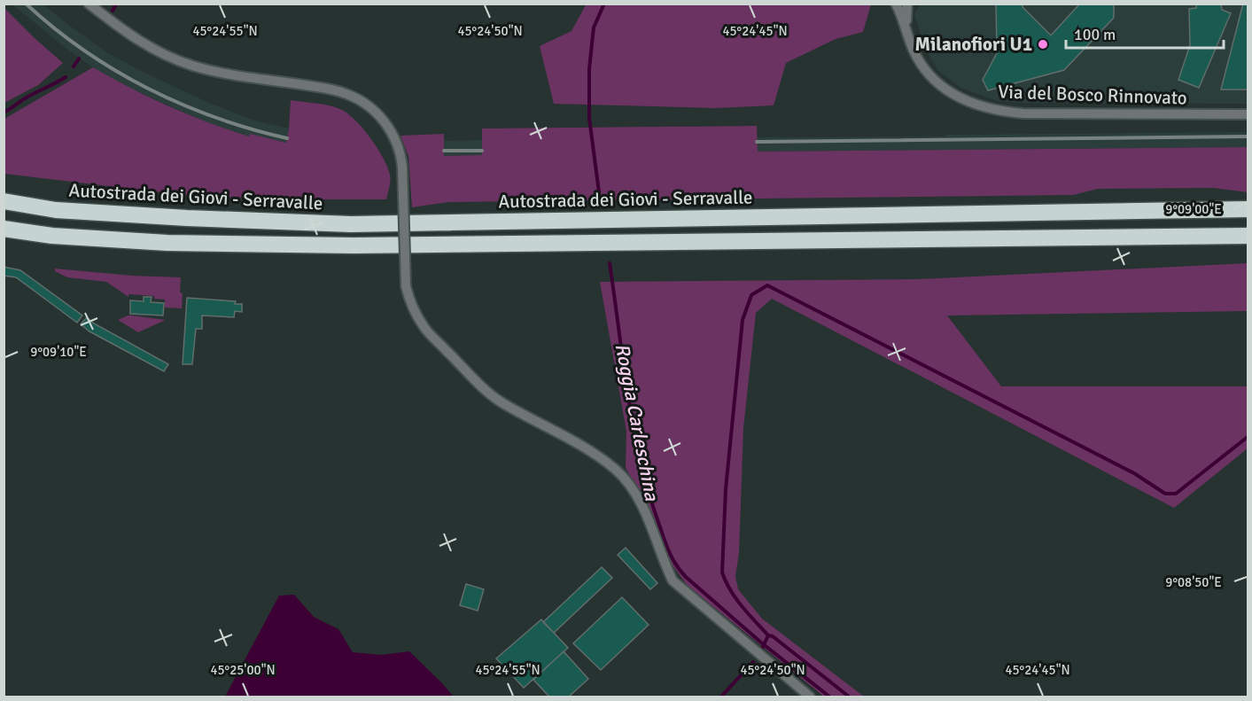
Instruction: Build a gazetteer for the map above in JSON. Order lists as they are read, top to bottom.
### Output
{
  "streets": {
    "highway": ["Autostrada dei Giovi - Serravalle"],
    "street": ["Via del Bosco Rinnovato"]
  },
  "water": ["Roggia Carleschina"],
  "places": ["Milanofiori U1"],
  "scale_bar": "100 m",
  "coordinates": [
    "45°24'55\"N",
    "45°24'50\"N",
    "45°24'45\"N",
    "9°09'00\"E",
    "9°09'10\"E",
    "9°08'50\"E",
    "45°25'00\"N"
  ]
}
